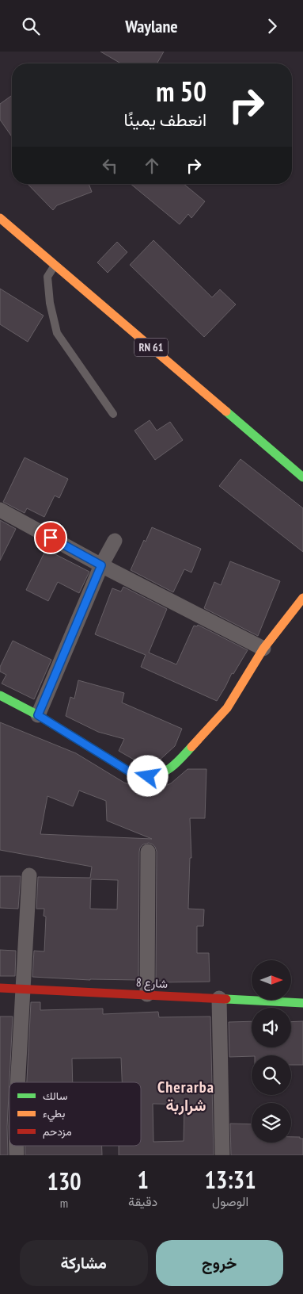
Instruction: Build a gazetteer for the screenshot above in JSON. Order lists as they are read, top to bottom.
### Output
{
  "streets": {
    "street": ["RN 61", "شارع 8"]
  },
  "districts": ["Cherarba شراربة"],
  "legend": ["سالك", "بطيء", "مزدحم"],
  "north": "right",
  "page": {
    "header": "Waylane",
    "turn": ["50 m", "انعطف يمينًا"],
    "eta": [
      "13:31",
      "الوصول",
      "1",
      "دقيقة",
      "130",
      "m"
    ],
    "buttons": ["خروج", "مشاركة"]
  }
}
